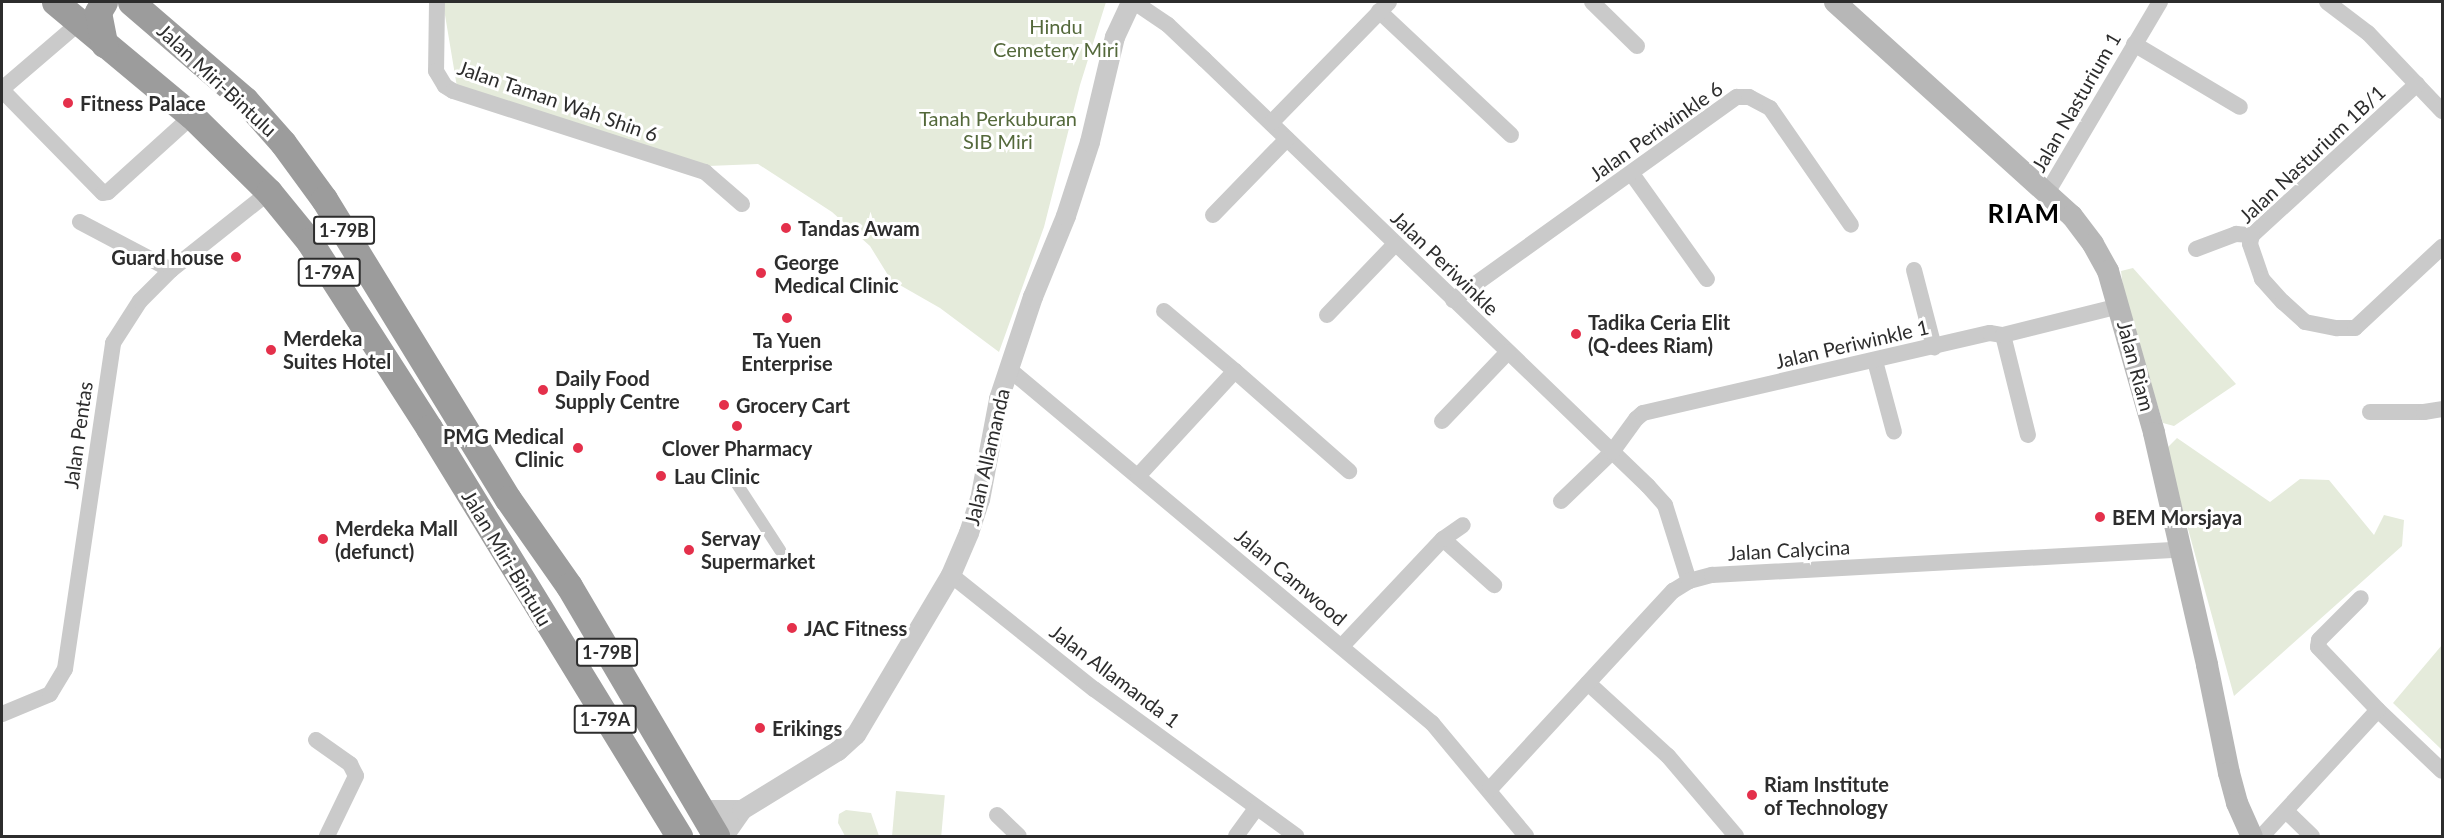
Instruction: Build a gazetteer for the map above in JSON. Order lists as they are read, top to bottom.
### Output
{
  "streets": {
    "highway": ["Jalan Miri-Bintulu", "1-79B", "1-79A"],
    "main road": ["Jalan Riam"],
    "street": [
      "Jalan Taman Wah Shin 6",
      "Jalan Nasturium 1",
      "Jalan Periwinkle 6",
      "Jalan Nasturium 1B/1",
      "Jalan Periwinkle",
      "Jalan Periwinkle 1",
      "Jalan Pentas",
      "Jalan Allamanda",
      "Jalan Calycina",
      "Jalan Camwood",
      "Jalan Allamanda 1"
    ]
  },
  "crossings": [
    ["Jalan Miri-Bintulu", "Jalan Pentas"],
    ["Jalan Nasturium 1", "Jalan Riam"],
    ["Jalan Periwinkle 6", "Jalan Periwinkle"],
    ["Jalan Periwinkle", "Jalan Periwinkle 1"],
    ["Jalan Periwinkle", "Jalan Allamanda"],
    ["Jalan Periwinkle", "Jalan Calycina"],
    ["Jalan Periwinkle 1", "Jalan Riam"],
    ["Jalan Riam", "Jalan Calycina"],
    ["Jalan Allamanda", "Jalan Camwood"],
    ["Jalan Allamanda", "Jalan Allamanda 1"],
    ["Jalan Calycina", "Jalan Camwood"]
  ],
  "districts": ["RIAM"],
  "parks": ["Hindu Cemetery Miri", "Tanah Perkuburan SIB Miri"],
  "places": [
    "Fitness Palace",
    "Tandas Awam",
    "Guard house",
    "George Medical Clinic",
    "Ta Yuen Enterprise",
    "Tadika Ceria Elit (Q-dees Riam)",
    "Merdeka Suites Hotel",
    "Daily Food Supply Centre",
    "Grocery Cart",
    "Clover Pharmacy",
    "PMG Medical Clinic",
    "Lau Clinic",
    "BEM Morsjaya",
    "Merdeka Mall (defunct)",
    "Servay Supermarket",
    "JAC Fitness",
    "Erikings",
    "Riam Institute of Technology"
  ]
}
